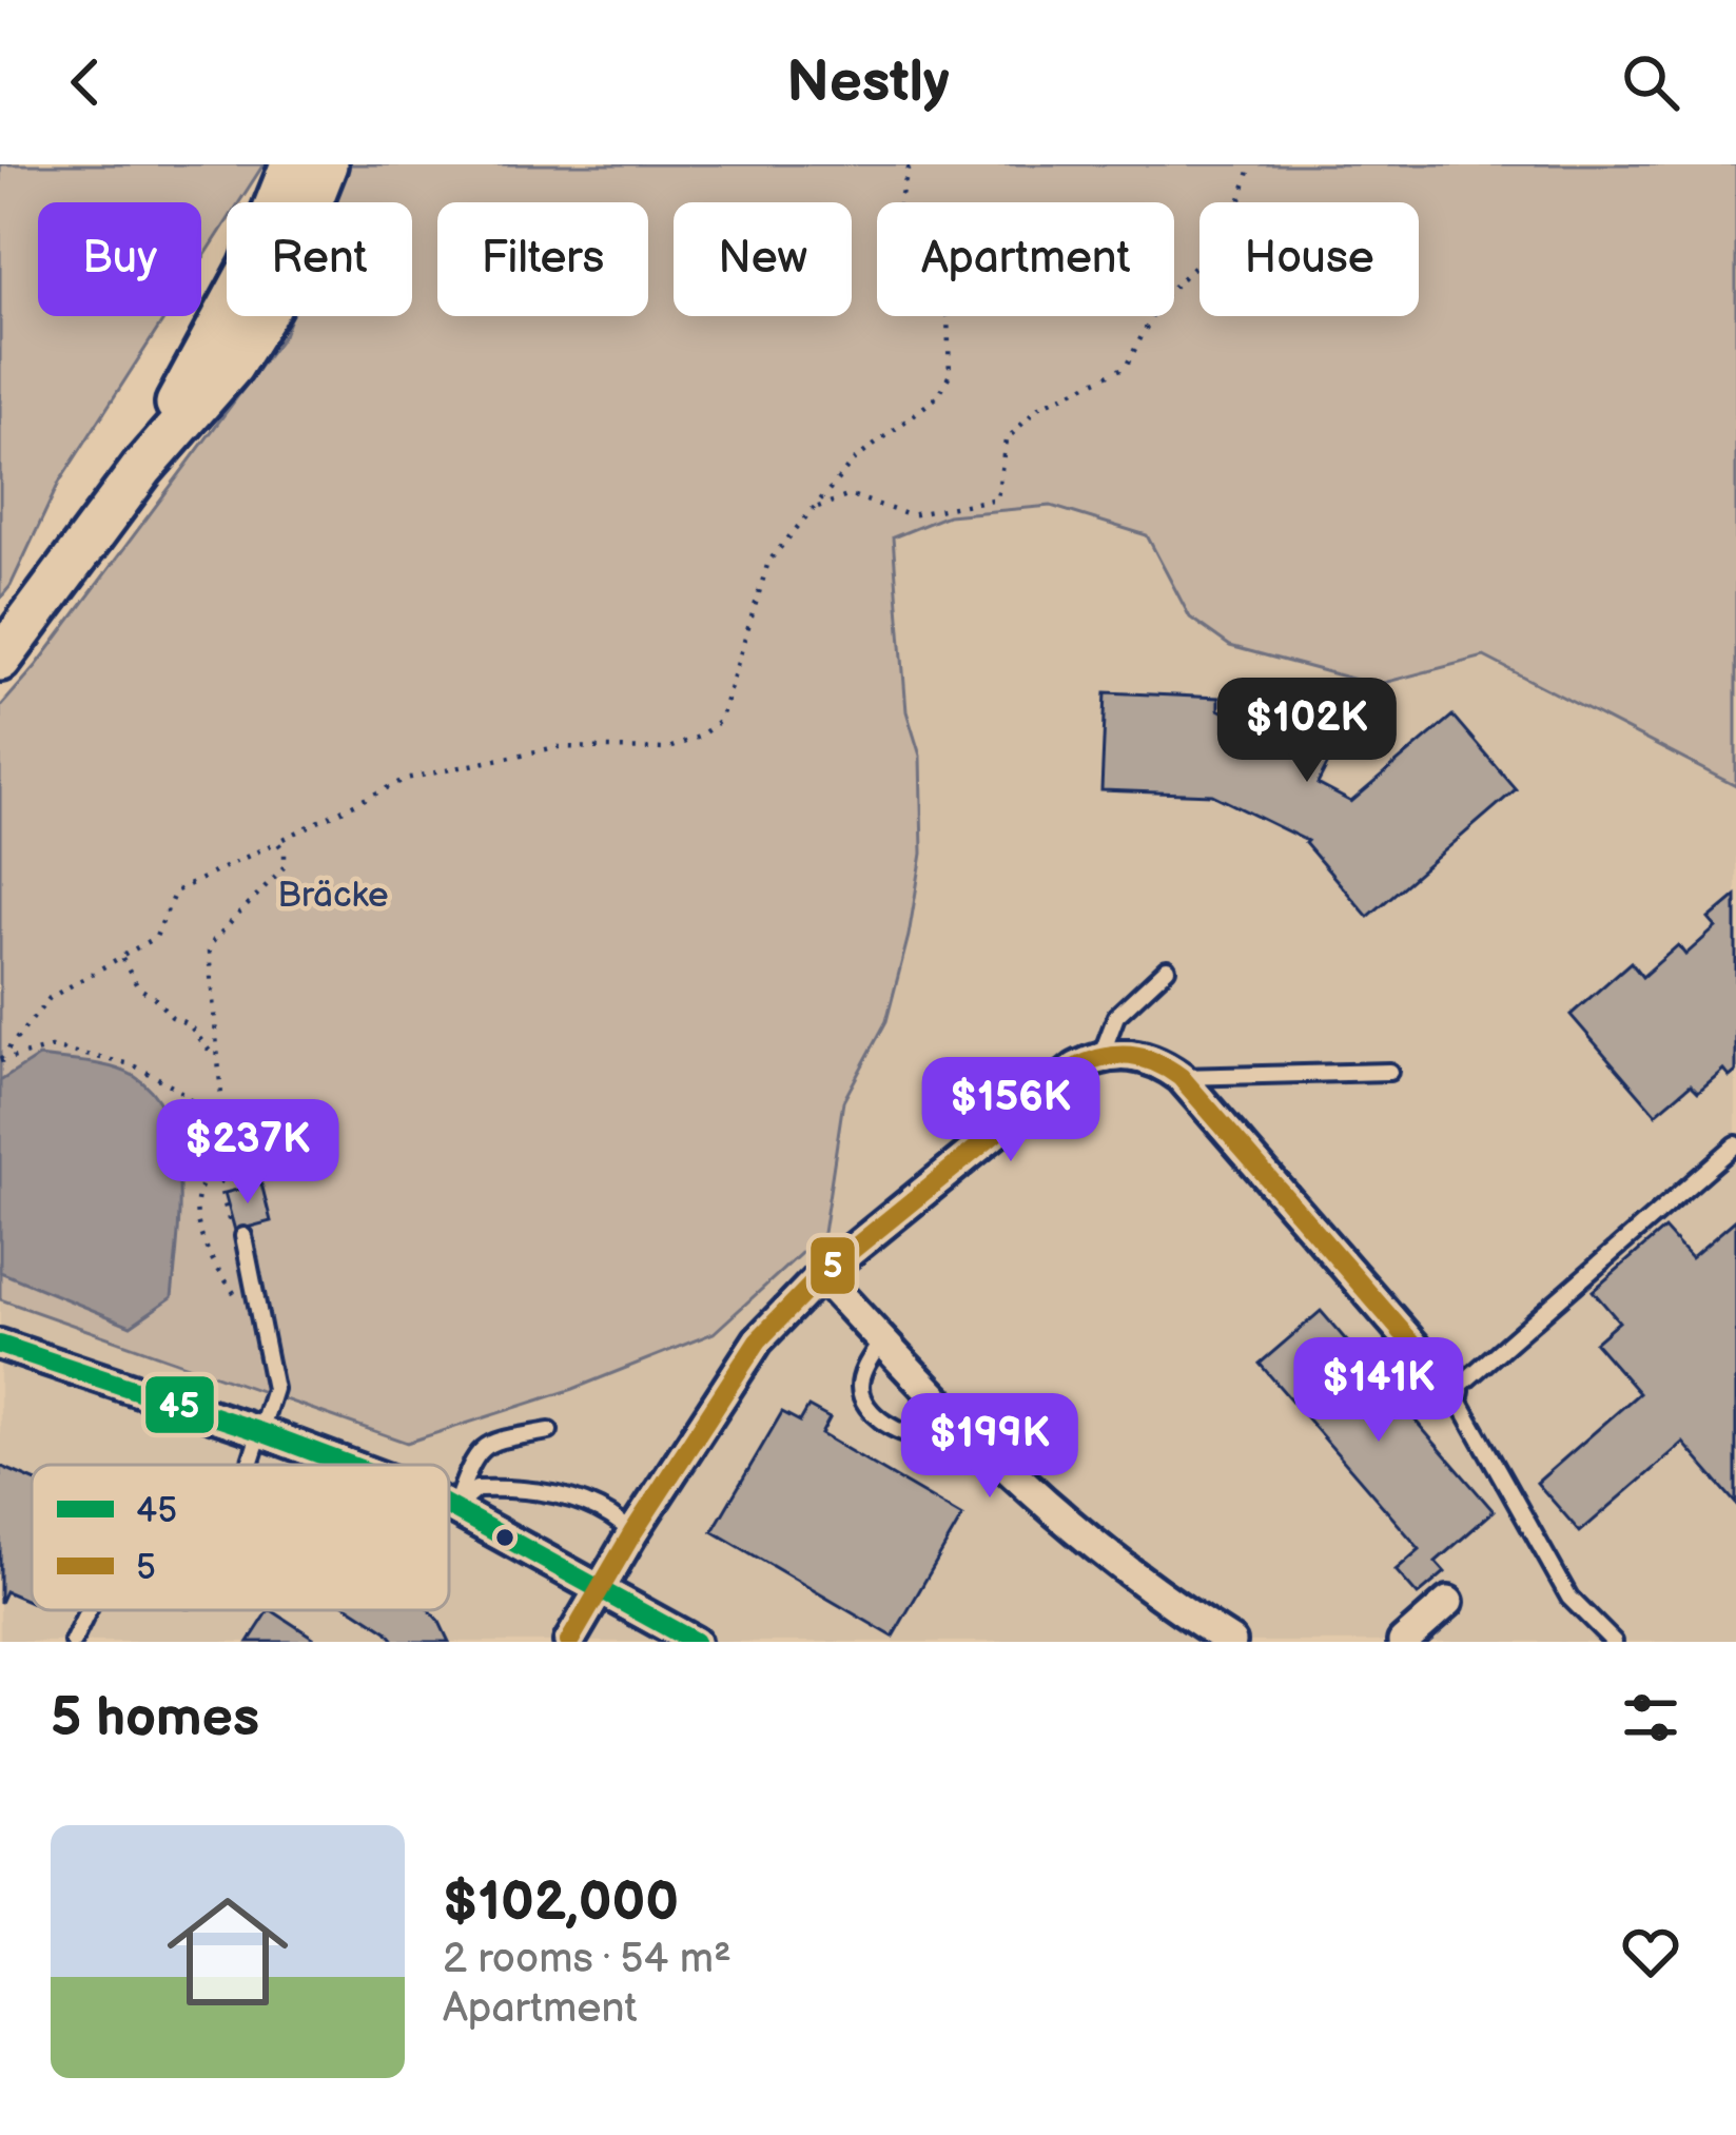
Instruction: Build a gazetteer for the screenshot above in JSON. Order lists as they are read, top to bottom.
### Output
{
  "parks": ["Bräcke"],
  "lines": ["transit line 5", "transit line 45"],
  "legend": ["45", "5"],
  "page": {
    "header": "Nestly",
    "chip": [
      "Buy",
      "Rent",
      "Filters",
      "New",
      "Apartment",
      "House"
    ],
    "price": [
      "$102K",
      "$156K",
      "$237K",
      "$141K",
      "$199K"
    ],
    "heading": "5 homes",
    "list": [
      {
        "name": "$102,000",
        "note": "2 rooms · 54 m² · Apartment"
      }
    ]
  }
}
